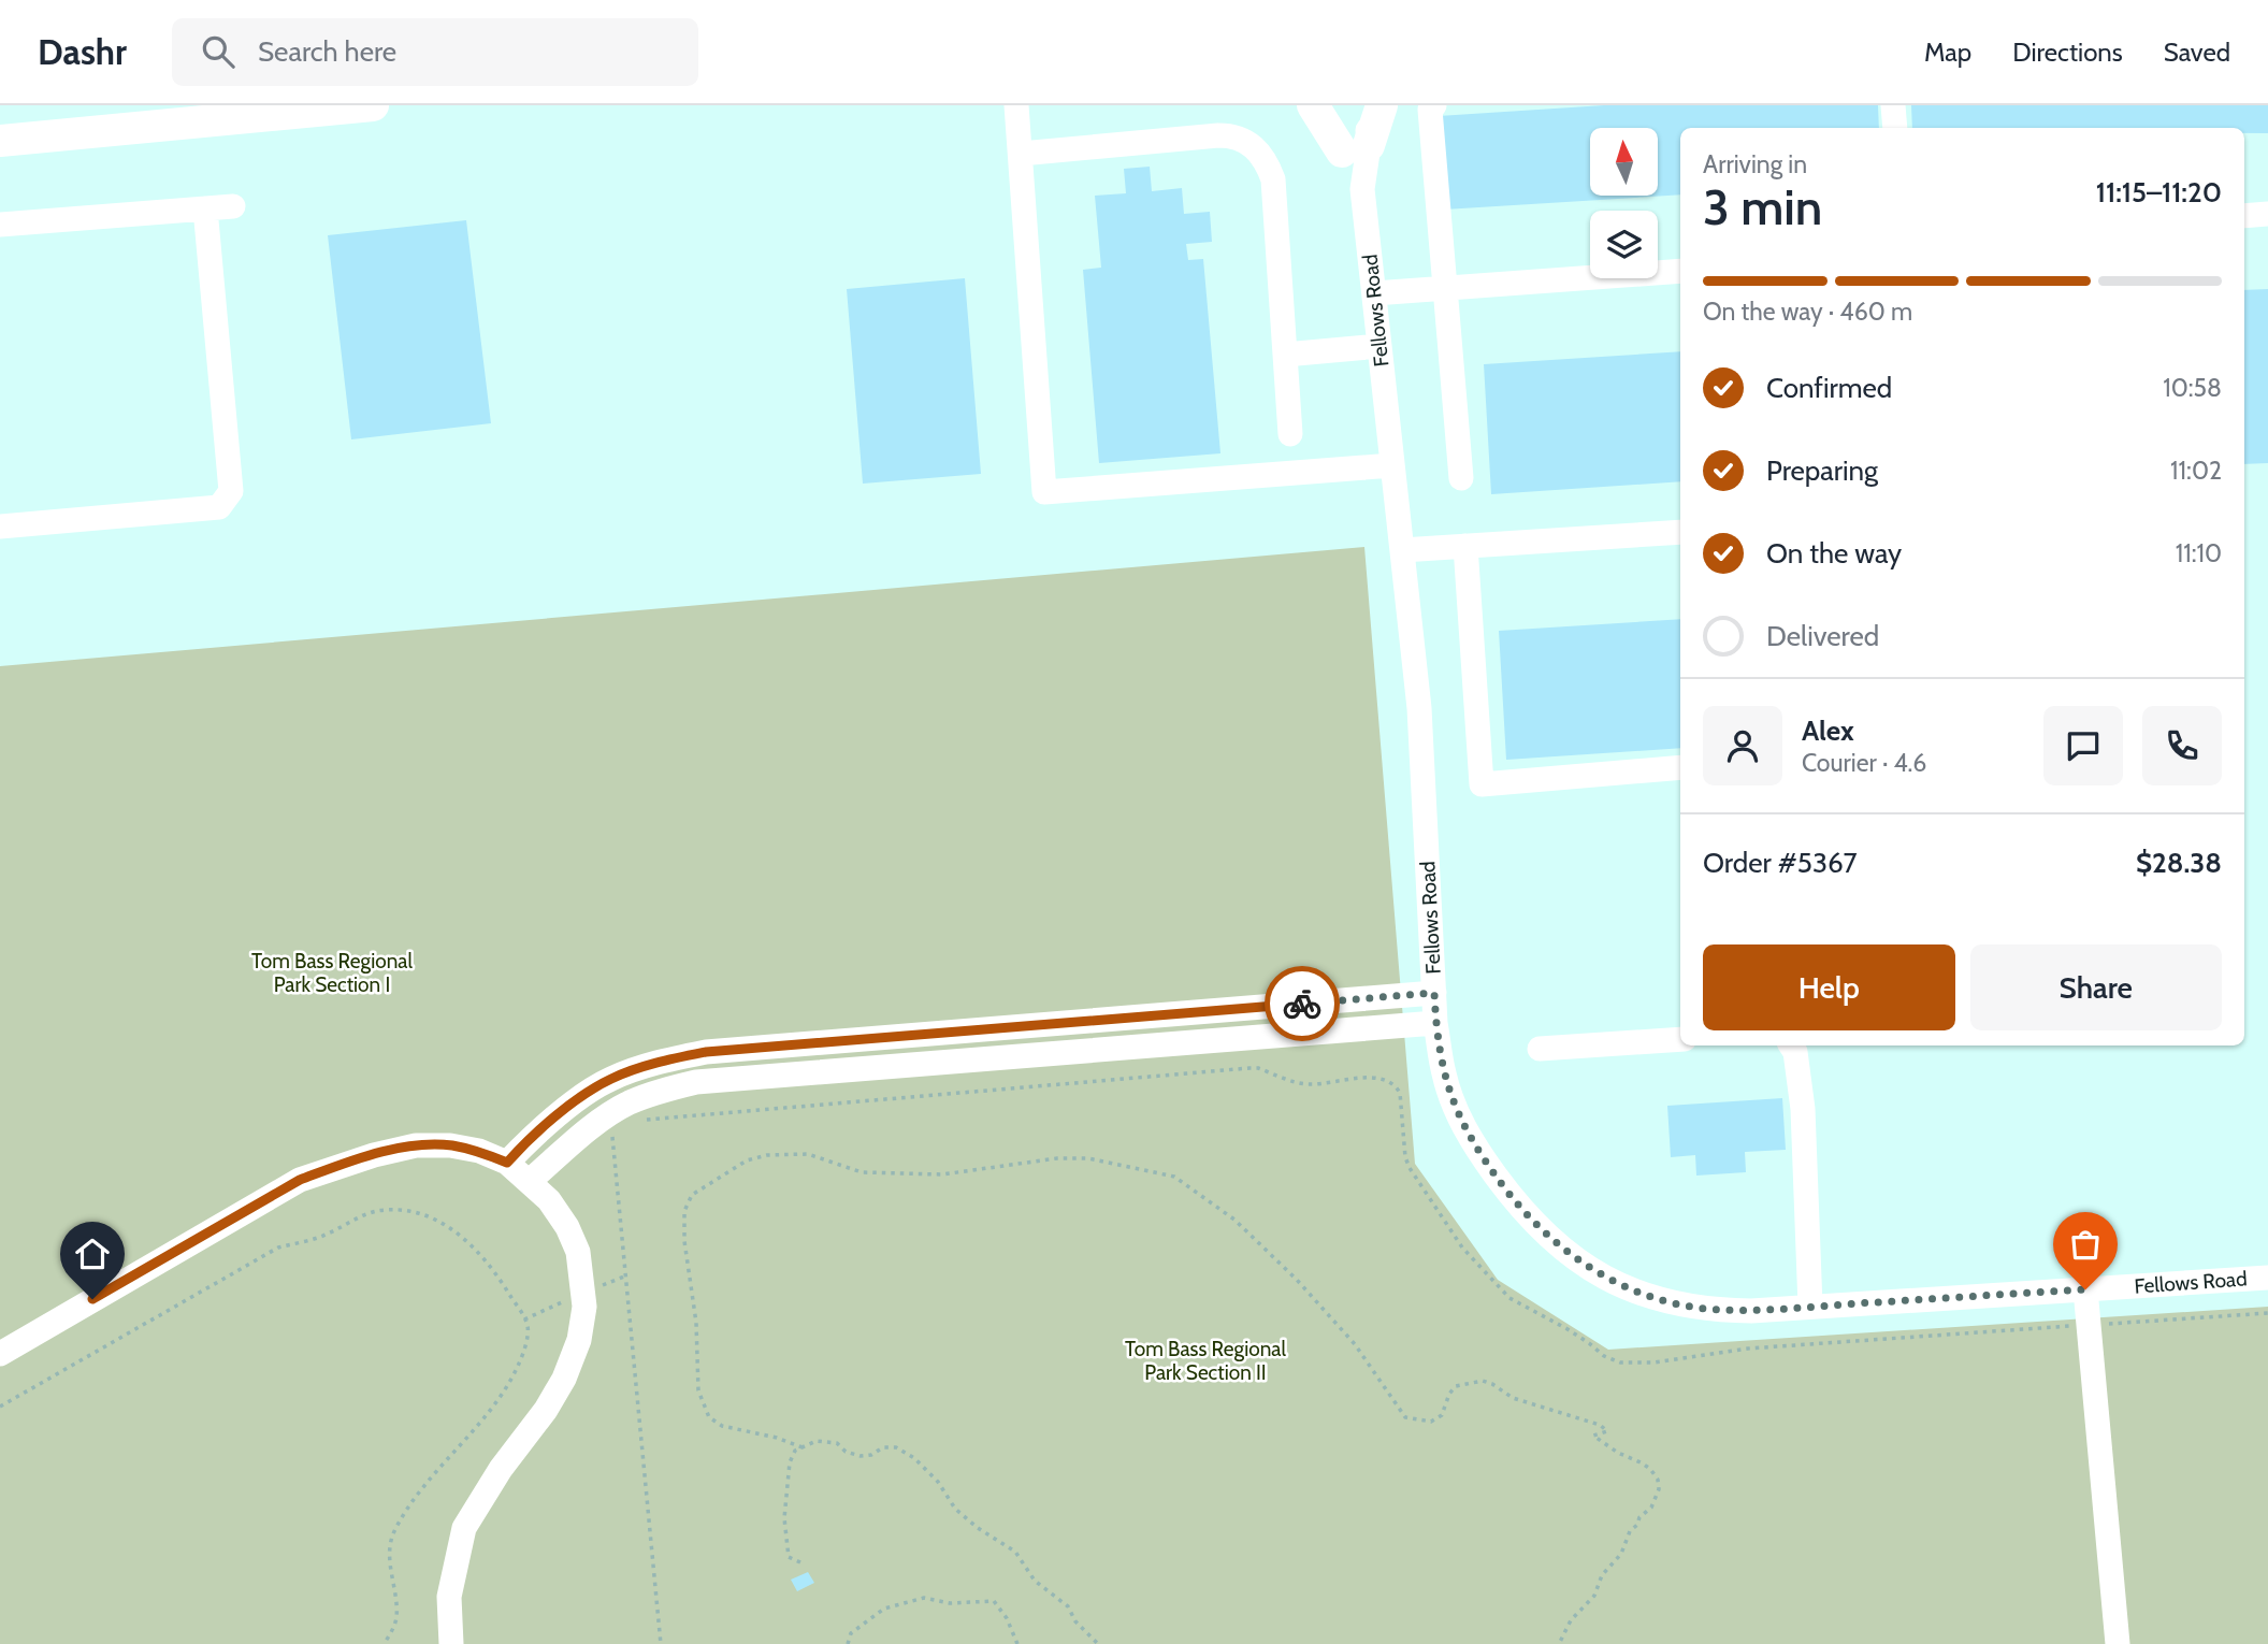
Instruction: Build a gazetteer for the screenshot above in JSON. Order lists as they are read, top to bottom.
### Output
{
  "streets": {
    "street": ["Fellows Road"]
  },
  "parks": ["Tom Bass Regional Park Section I", "Tom Bass Regional Park Section II"],
  "north": "top",
  "page": {
    "header": "Dashr",
    "search": "Search here",
    "nav": ["Map", "Directions", "Saved"],
    "heading": ["3 min", "Arriving in", "11:15–11:20"],
    "panel": [
      "Alex",
      "Courier · 4.6",
      "Order #5367",
      "$28.38"
    ],
    "bar": "On the way · 460 m",
    "list": [
      ["Confirmed", "10:58"],
      ["Preparing", "11:02"],
      ["On the way", "11:10"],
      "Delivered"
    ],
    "buttons": ["Help", "Share"]
  }
}
